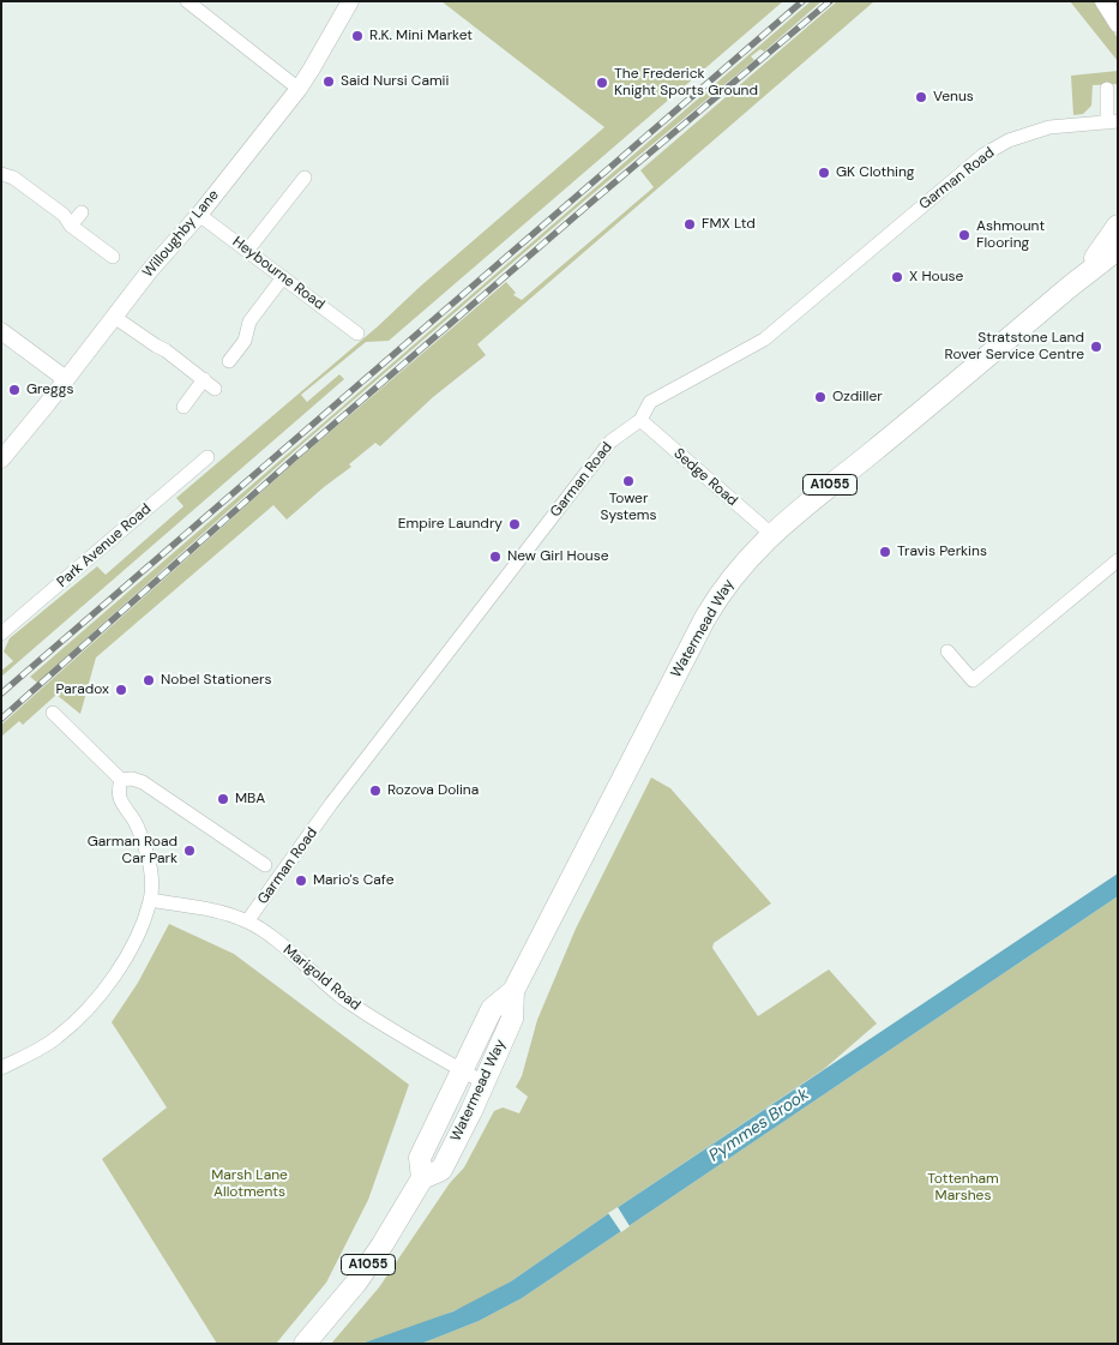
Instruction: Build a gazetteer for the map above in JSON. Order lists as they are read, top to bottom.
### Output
{
  "streets": {
    "main road": ["A1055", "Watermead Way"],
    "street": [
      "Garman Road",
      "Willoughby Lane",
      "Heybourne Road",
      "Sedge Road",
      "Park Avenue Road",
      "Marigold Road"
    ]
  },
  "crossings": [
    ["Garman Road", "Sedge Road"],
    ["Garman Road", "Marigold Road"],
    ["Willoughby Lane", "Heybourne Road"],
    ["Sedge Road", "Watermead Way"],
    ["Watermead Way", "Marigold Road"]
  ],
  "water": ["Pymmes Brook"],
  "parks": ["Marsh Lane Allotments", "Tottenham Marshes"],
  "places": [
    "R.K. Mini Market",
    "Said Nursi Camii",
    "The Frederick Knight Sports Ground",
    "Venus",
    "GK Clothing",
    "FMX Ltd",
    "Ashmount Flooring",
    "X House",
    "Stratstone Land Rover Service Centre",
    "Greggs",
    "Ozdiller",
    "Tower Systems",
    "Empire Laundry",
    "Travis Perkins",
    "New Girl House",
    "Nobel Stationers",
    "Paradox",
    "Rozova Dolina",
    "MBA",
    "Garman Road Car Park",
    "Mario's Cafe"
  ]
}
